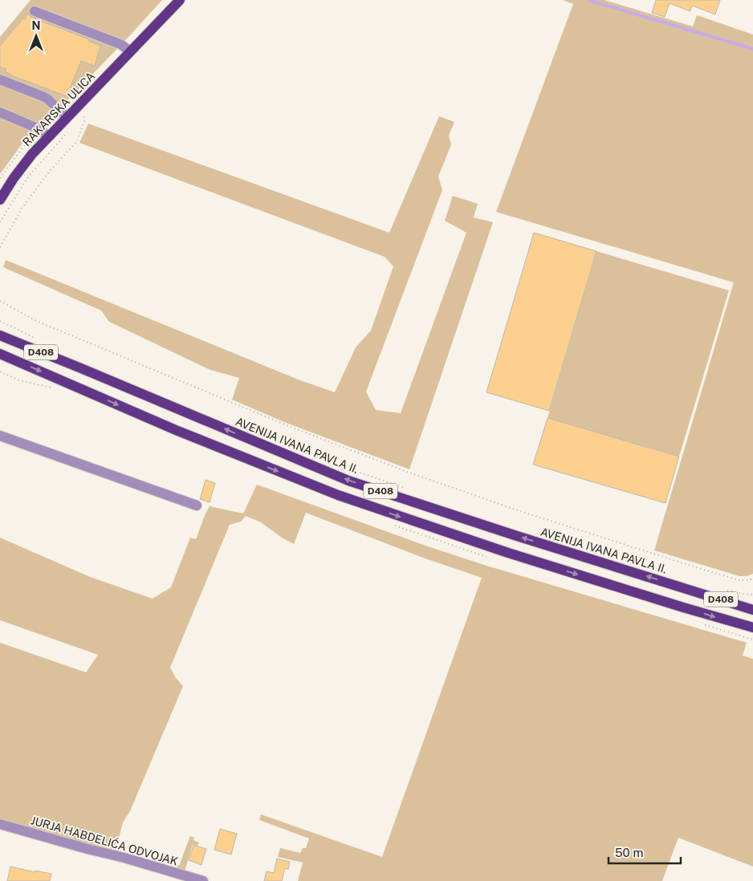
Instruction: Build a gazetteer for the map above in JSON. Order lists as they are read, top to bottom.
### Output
{
  "streets": {
    "main road": ["RAKARSKA ULICA", "D408", "AVENIJA IVANA PAVLA II."],
    "street": ["JURJA HABDELIĆA ODVOJAK"]
  },
  "scale_bar": "50 m",
  "north": "top"
}
